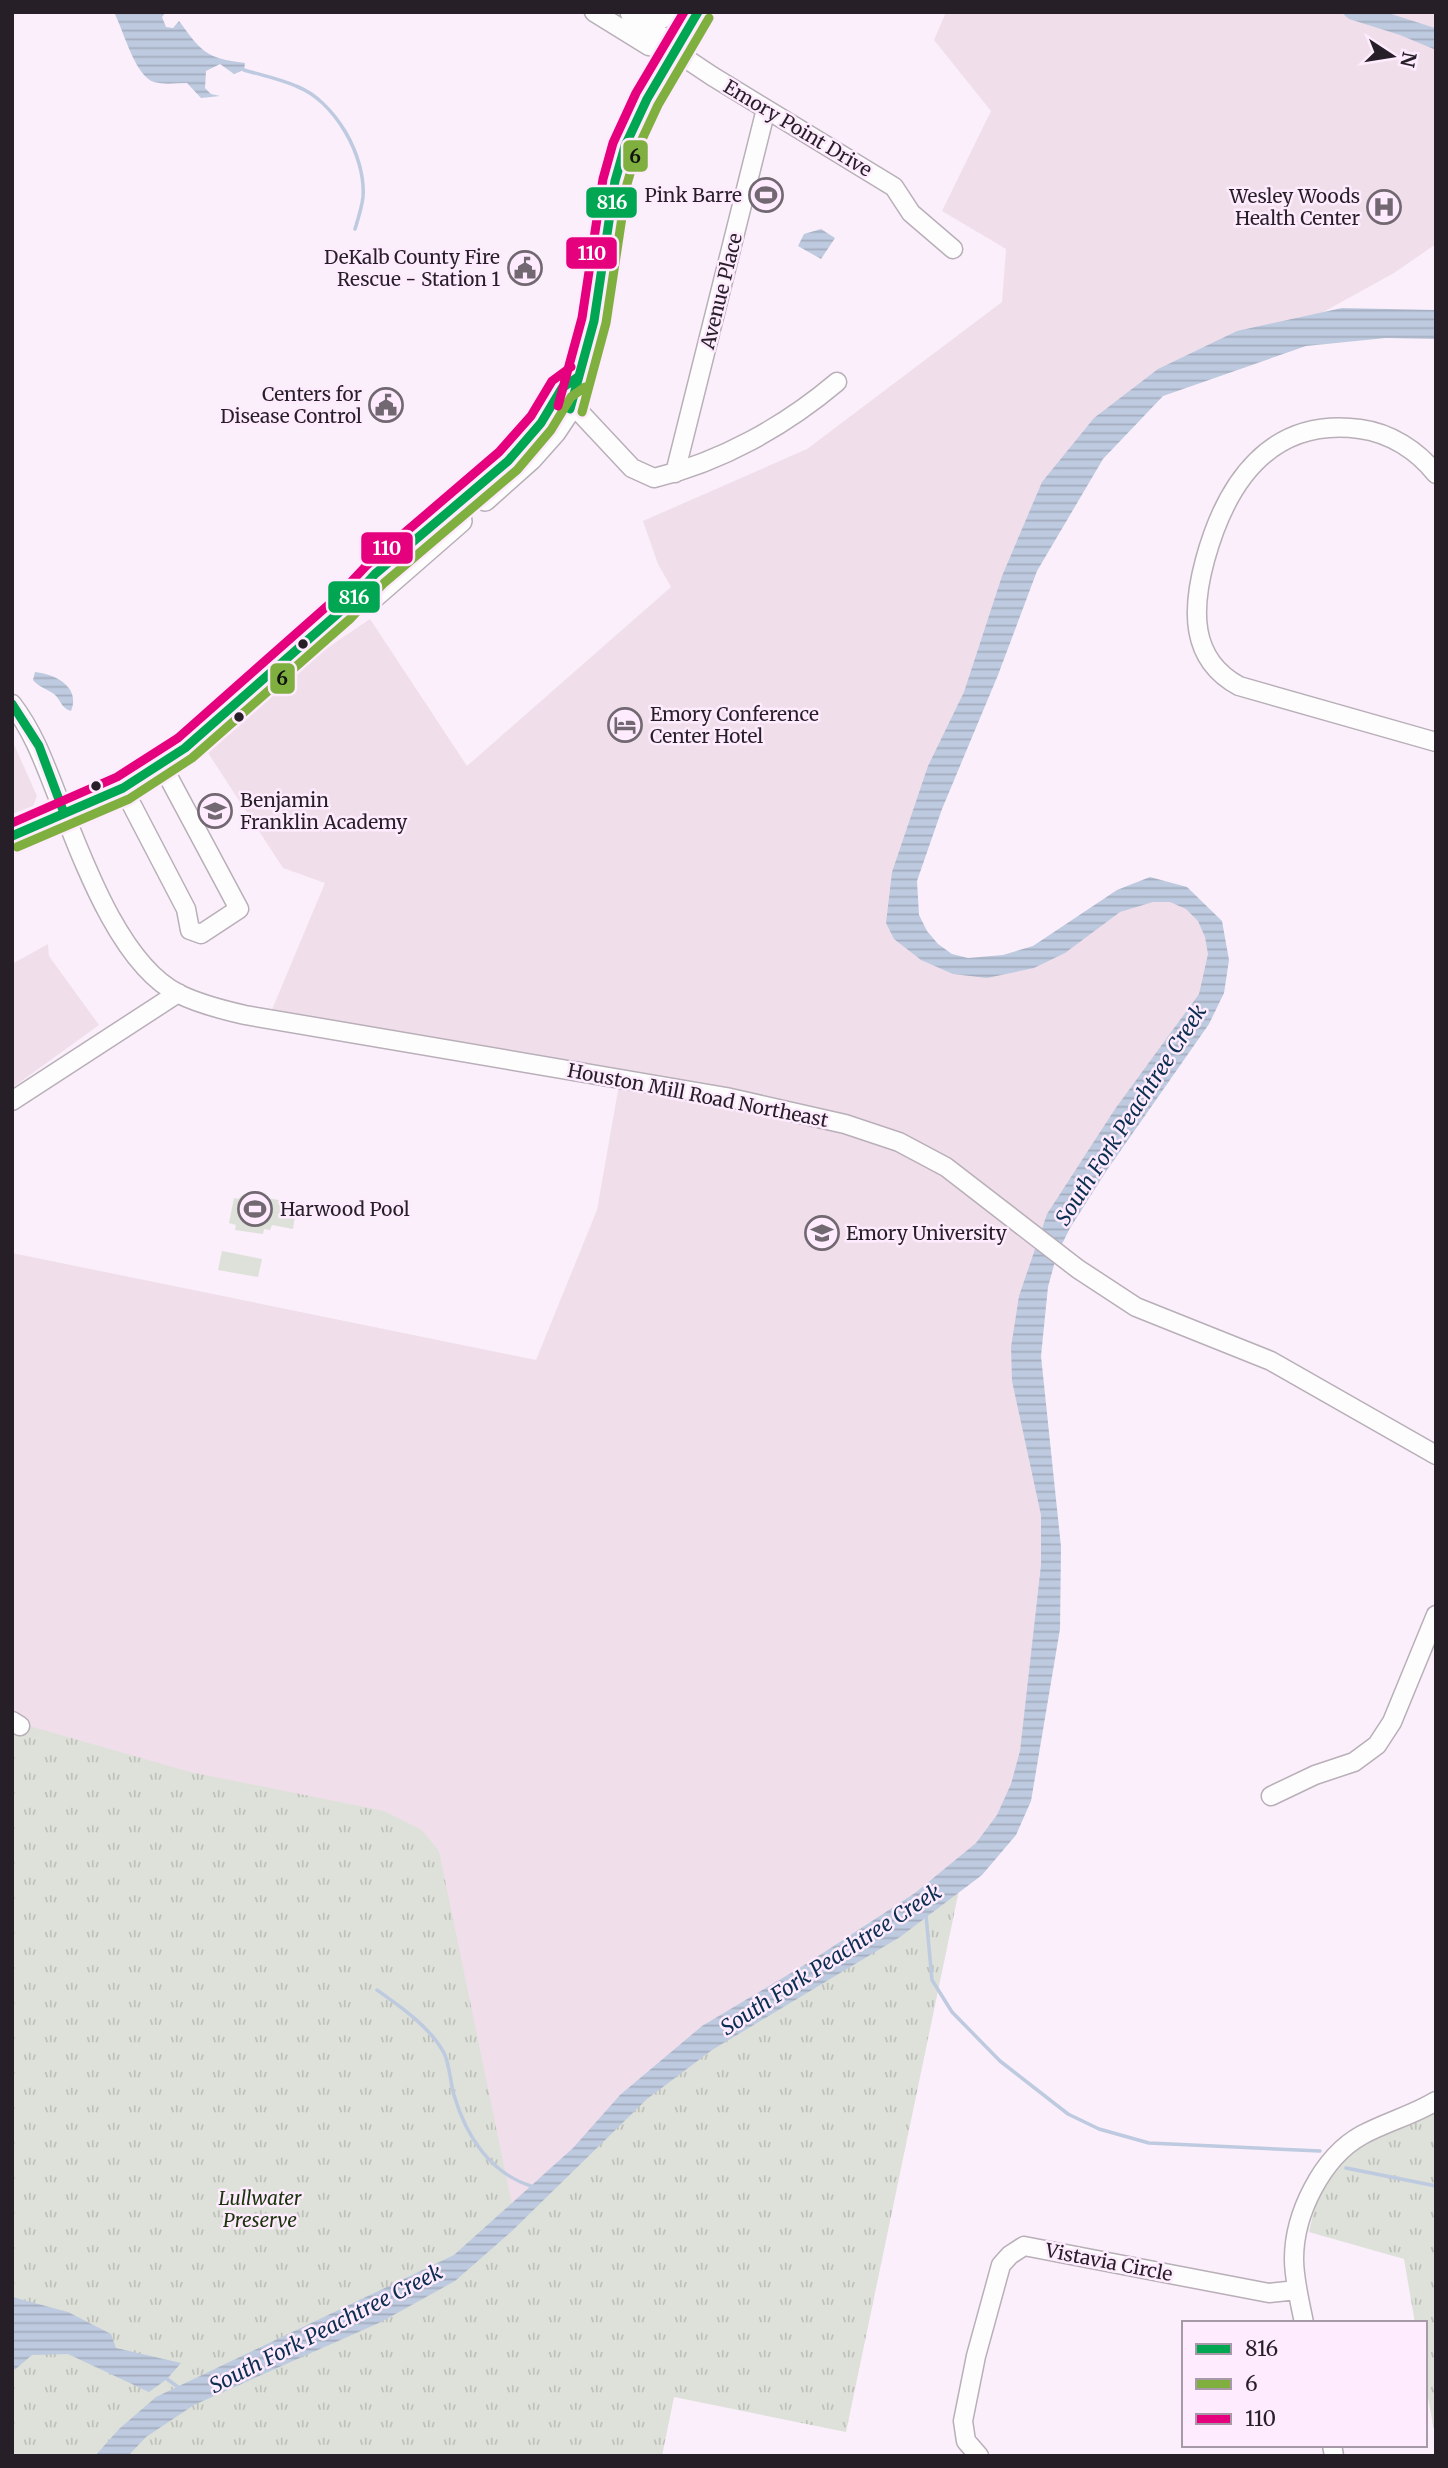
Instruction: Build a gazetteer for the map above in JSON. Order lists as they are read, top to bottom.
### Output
{
  "streets": {
    "street": [
      "Emory Point Drive",
      "Avenue Place",
      "Houston Mill Road Northeast",
      "Vistavia Circle"
    ]
  },
  "crossings": [
    ["Emory Point Drive", "Avenue Place"]
  ],
  "water": ["South Fork Peachtree Creek"],
  "parks": ["Lullwater Preserve"],
  "places": {
    "sports": ["Pink Barre", "Harwood Pool"],
    "hospital": ["Wesley Woods Health Center"],
    "public building": ["DeKalb County Fire Rescue - Station 1", "Centers for Disease Control"],
    "hotel": ["Emory Conference Center Hotel"],
    "school or university": ["Benjamin Franklin Academy", "Emory University"]
  },
  "lines": ["transit line 816", "transit line 110", "transit line 6"],
  "legend": ["816", "6", "110"],
  "north": "right"
}
